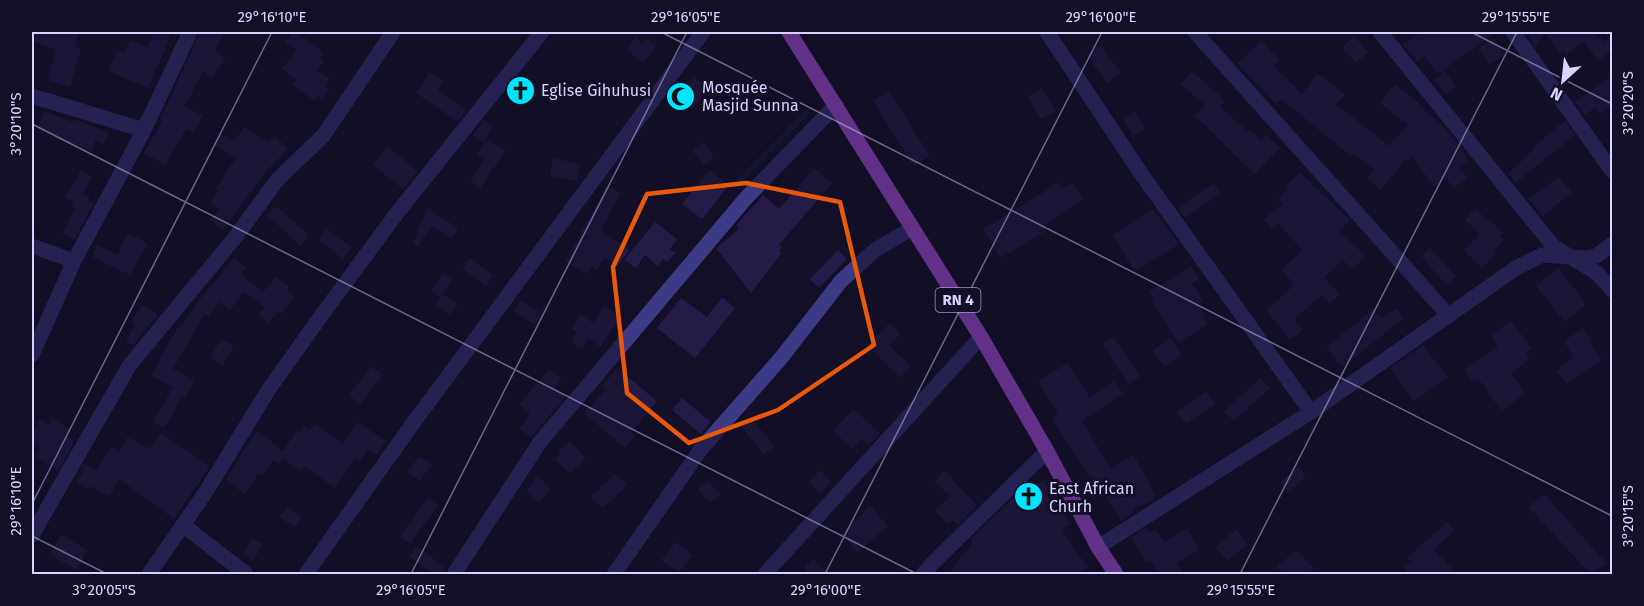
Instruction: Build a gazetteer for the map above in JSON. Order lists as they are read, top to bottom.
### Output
{
  "streets": {
    "main road": ["RN 4"]
  },
  "places": {
    "church": ["Eglise Gihuhusi", "East African Churh"],
    "mosque": ["Mosquée Masjid Sunna"]
  },
  "north": "bottom left",
  "coordinates": [
    "29°16'10\"E",
    "29°16'05\"E",
    "29°16'00\"E",
    "29°15'55\"E",
    "3°20'20\"S",
    "3°20'10\"S",
    "3°20'15\"S",
    "3°20'05\"S"
  ]
}
